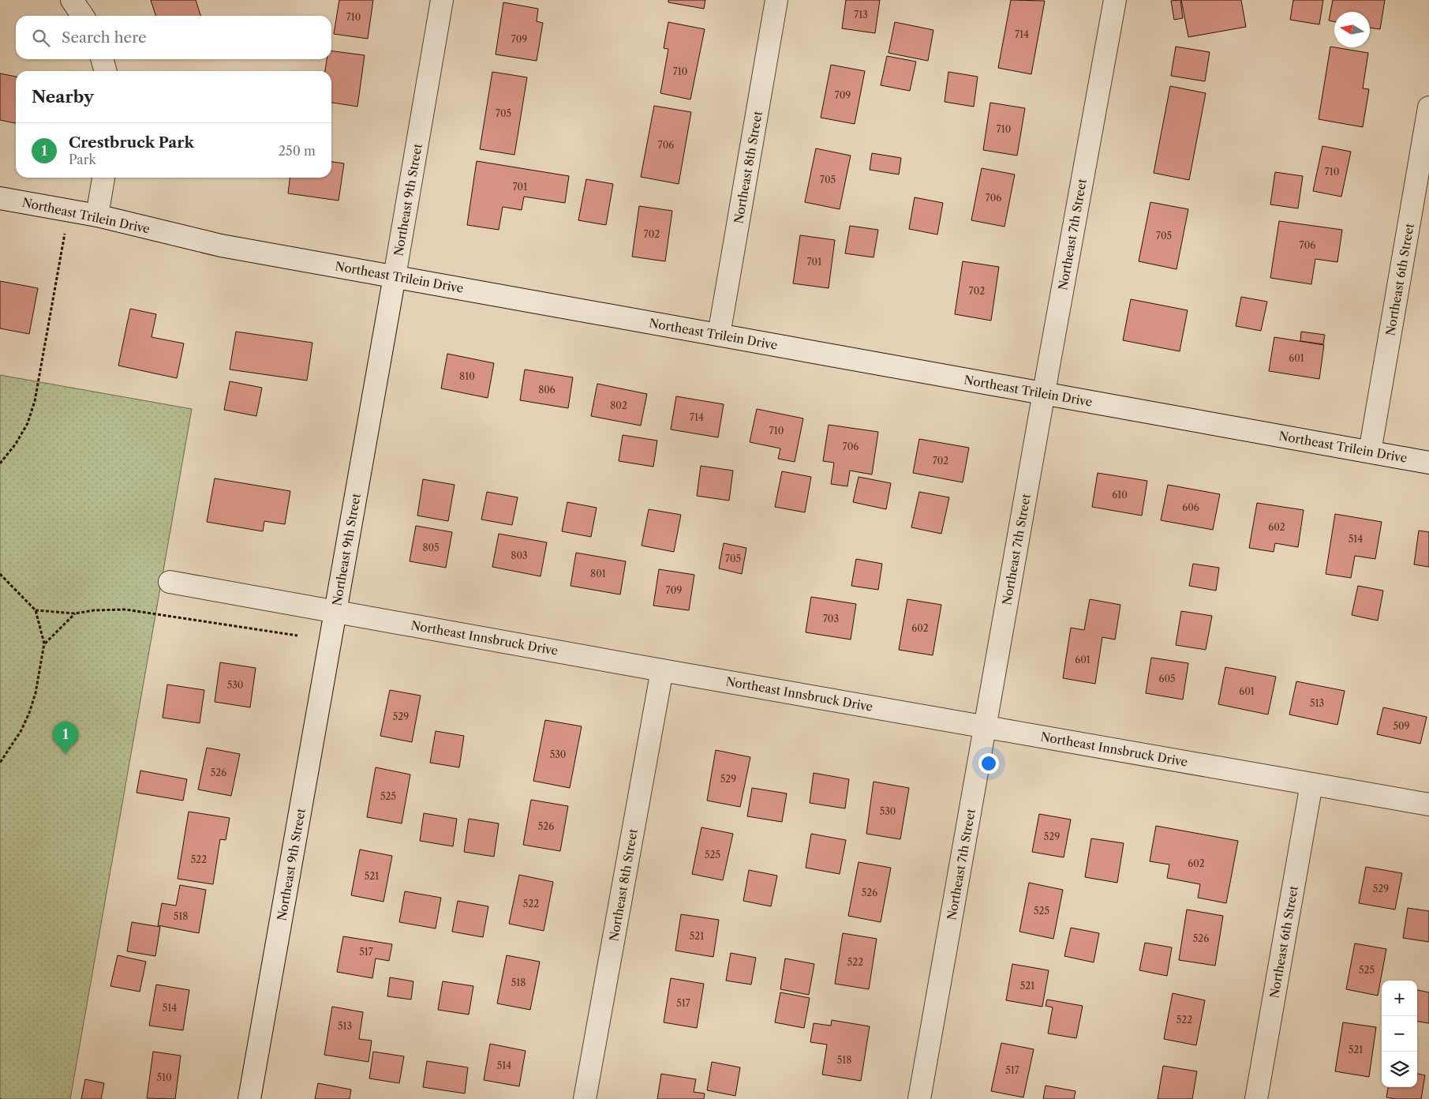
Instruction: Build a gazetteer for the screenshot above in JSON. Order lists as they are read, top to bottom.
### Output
{
  "streets": {
    "street": [
      "Northeast 8th Street",
      "Northeast 9th Street",
      "Northeast Trilein Drive",
      "Northeast 7th Street",
      "Northeast 6th Street",
      "Northeast Innsbruck Drive"
    ]
  },
  "crossings": [
    ["Northeast 8th Street", "Northeast Trilein Drive"],
    ["Northeast 8th Street", "Northeast Innsbruck Drive"],
    ["Northeast 9th Street", "Northeast Trilein Drive"],
    ["Northeast 9th Street", "Northeast Innsbruck Drive"],
    ["Northeast Trilein Drive", "Northeast 7th Street"],
    ["Northeast Trilein Drive", "Northeast 6th Street"],
    ["Northeast 7th Street", "Northeast Innsbruck Drive"],
    ["Northeast 6th Street", "Northeast Innsbruck Drive"]
  ],
  "house_numbers": [
    "713",
    "710",
    "714",
    "709",
    "710",
    "709",
    "705",
    "710",
    "706",
    "710",
    "705",
    "701",
    "706",
    "702",
    "705",
    "706",
    "701",
    "702",
    "601",
    "810",
    "806",
    "802",
    "714",
    "710",
    "706",
    "702",
    "610",
    "606",
    "602",
    "514",
    "805",
    "803",
    "705",
    "801",
    "709",
    "703",
    "602",
    "601",
    "605",
    "530",
    "601",
    "513",
    "529",
    "509",
    "530",
    "526",
    "529",
    "525",
    "530",
    "526",
    "529",
    "525",
    "522",
    "602",
    "521",
    "529",
    "526",
    "522",
    "525",
    "518",
    "521",
    "526",
    "517",
    "522",
    "525",
    "518",
    "521",
    "517",
    "514",
    "522",
    "513",
    "521",
    "518",
    "514",
    "517",
    "510"
  ],
  "north": "left",
  "page": {
    "search": "Search here",
    "heading": "Nearby",
    "list": [
      {
        "mark": "1",
        "name": "Crestbruck Park",
        "note": "Park",
        "value": "250 m"
      }
    ],
    "pins": "1",
    "map_buttons": ["+", "−"]
  }
}
